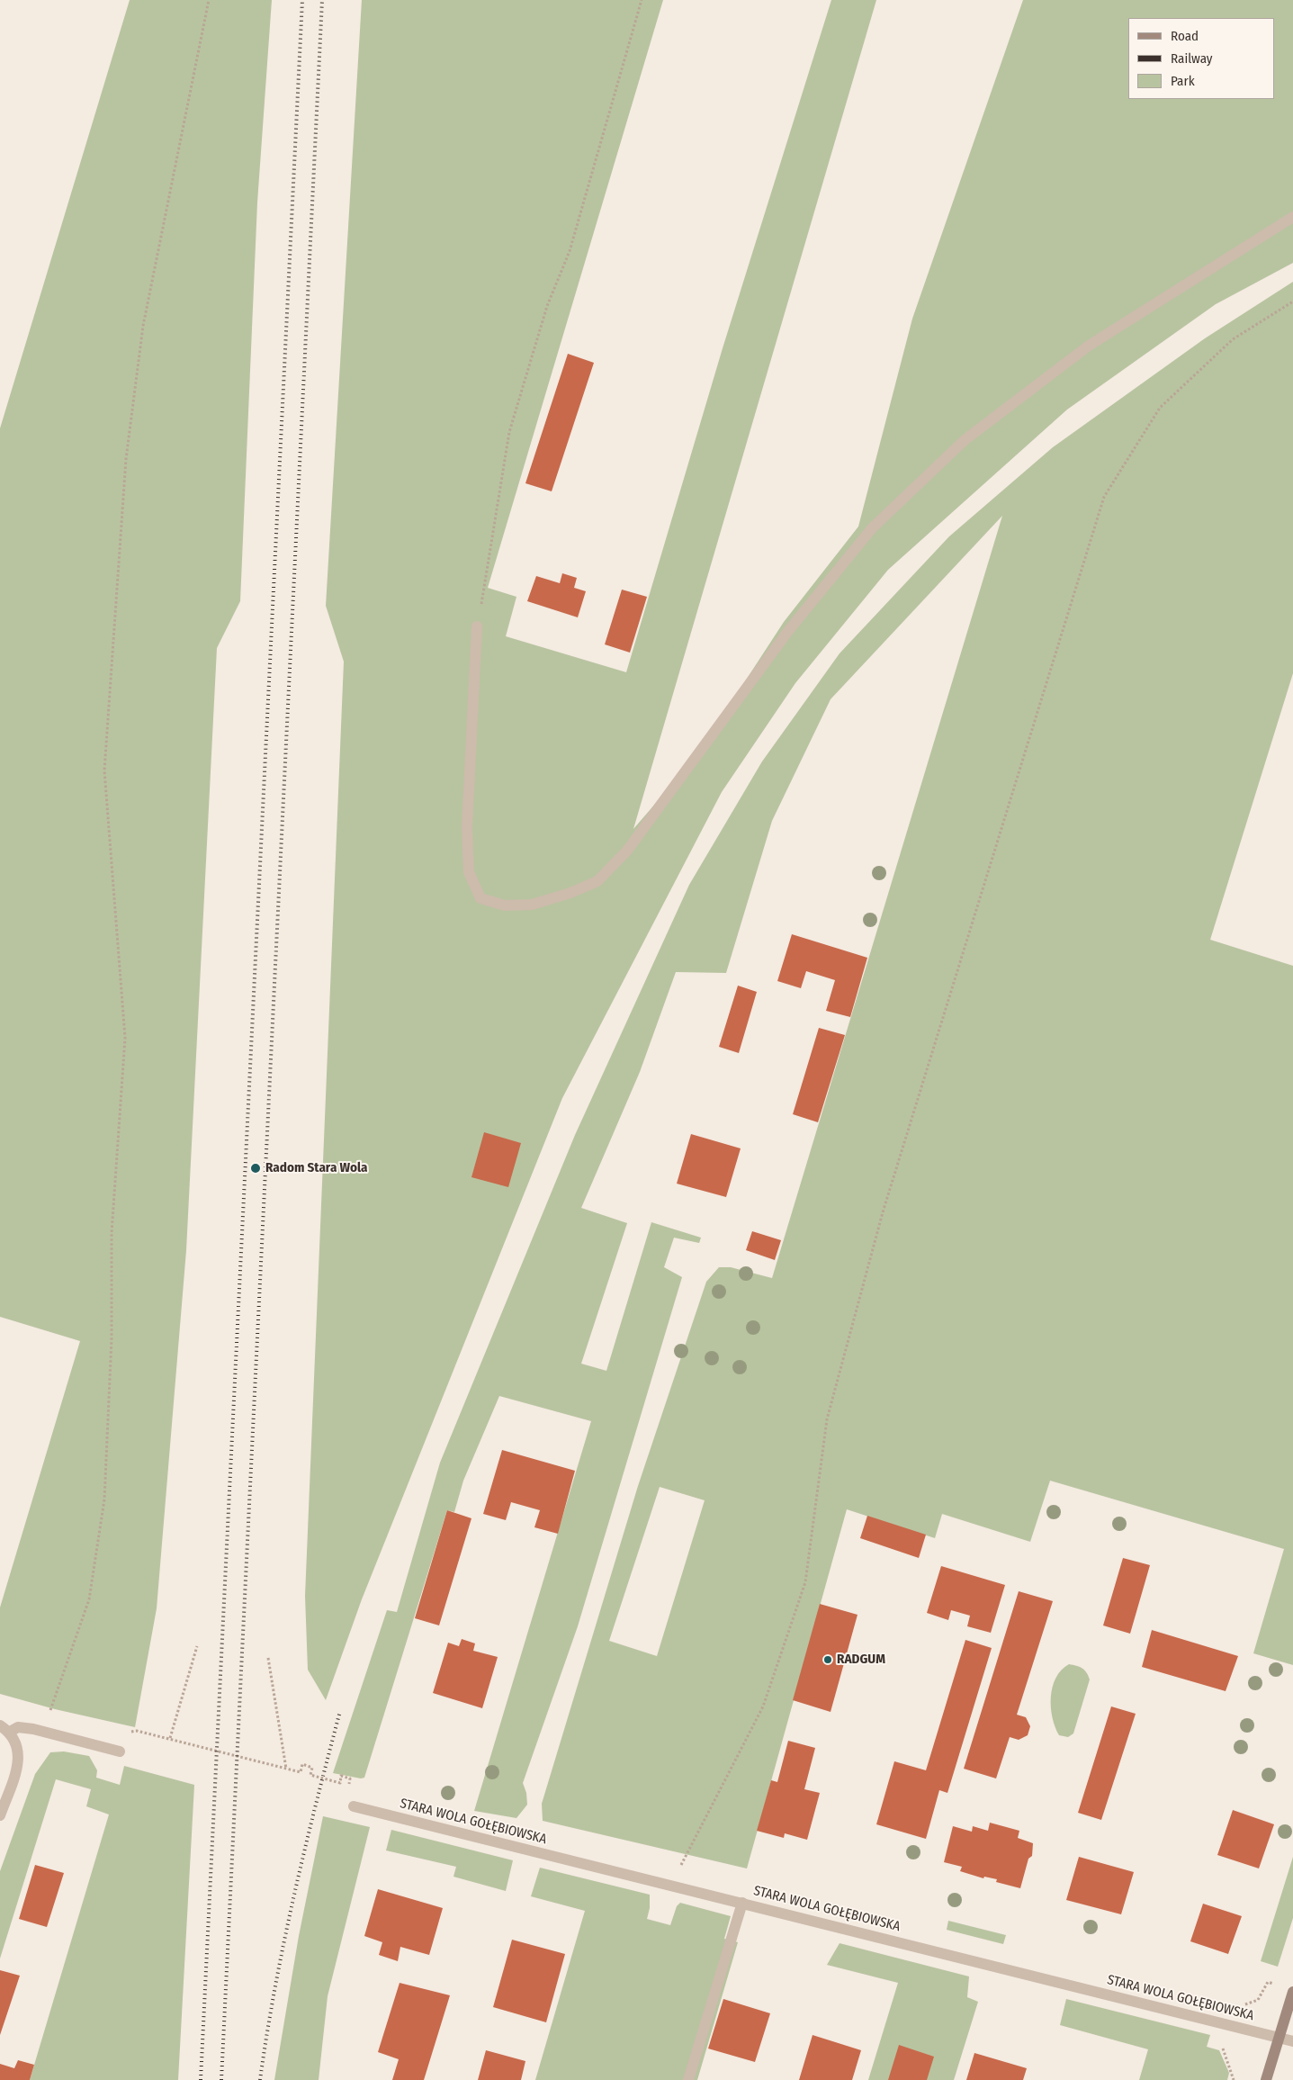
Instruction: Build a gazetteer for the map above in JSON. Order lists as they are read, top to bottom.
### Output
{
  "streets": {
    "street": ["STARA WOLA GOŁĘBIOWSKA"]
  },
  "places": ["Radom Stara Wola", "RADGUM"],
  "legend": ["Road", "Railway", "Park"]
}
